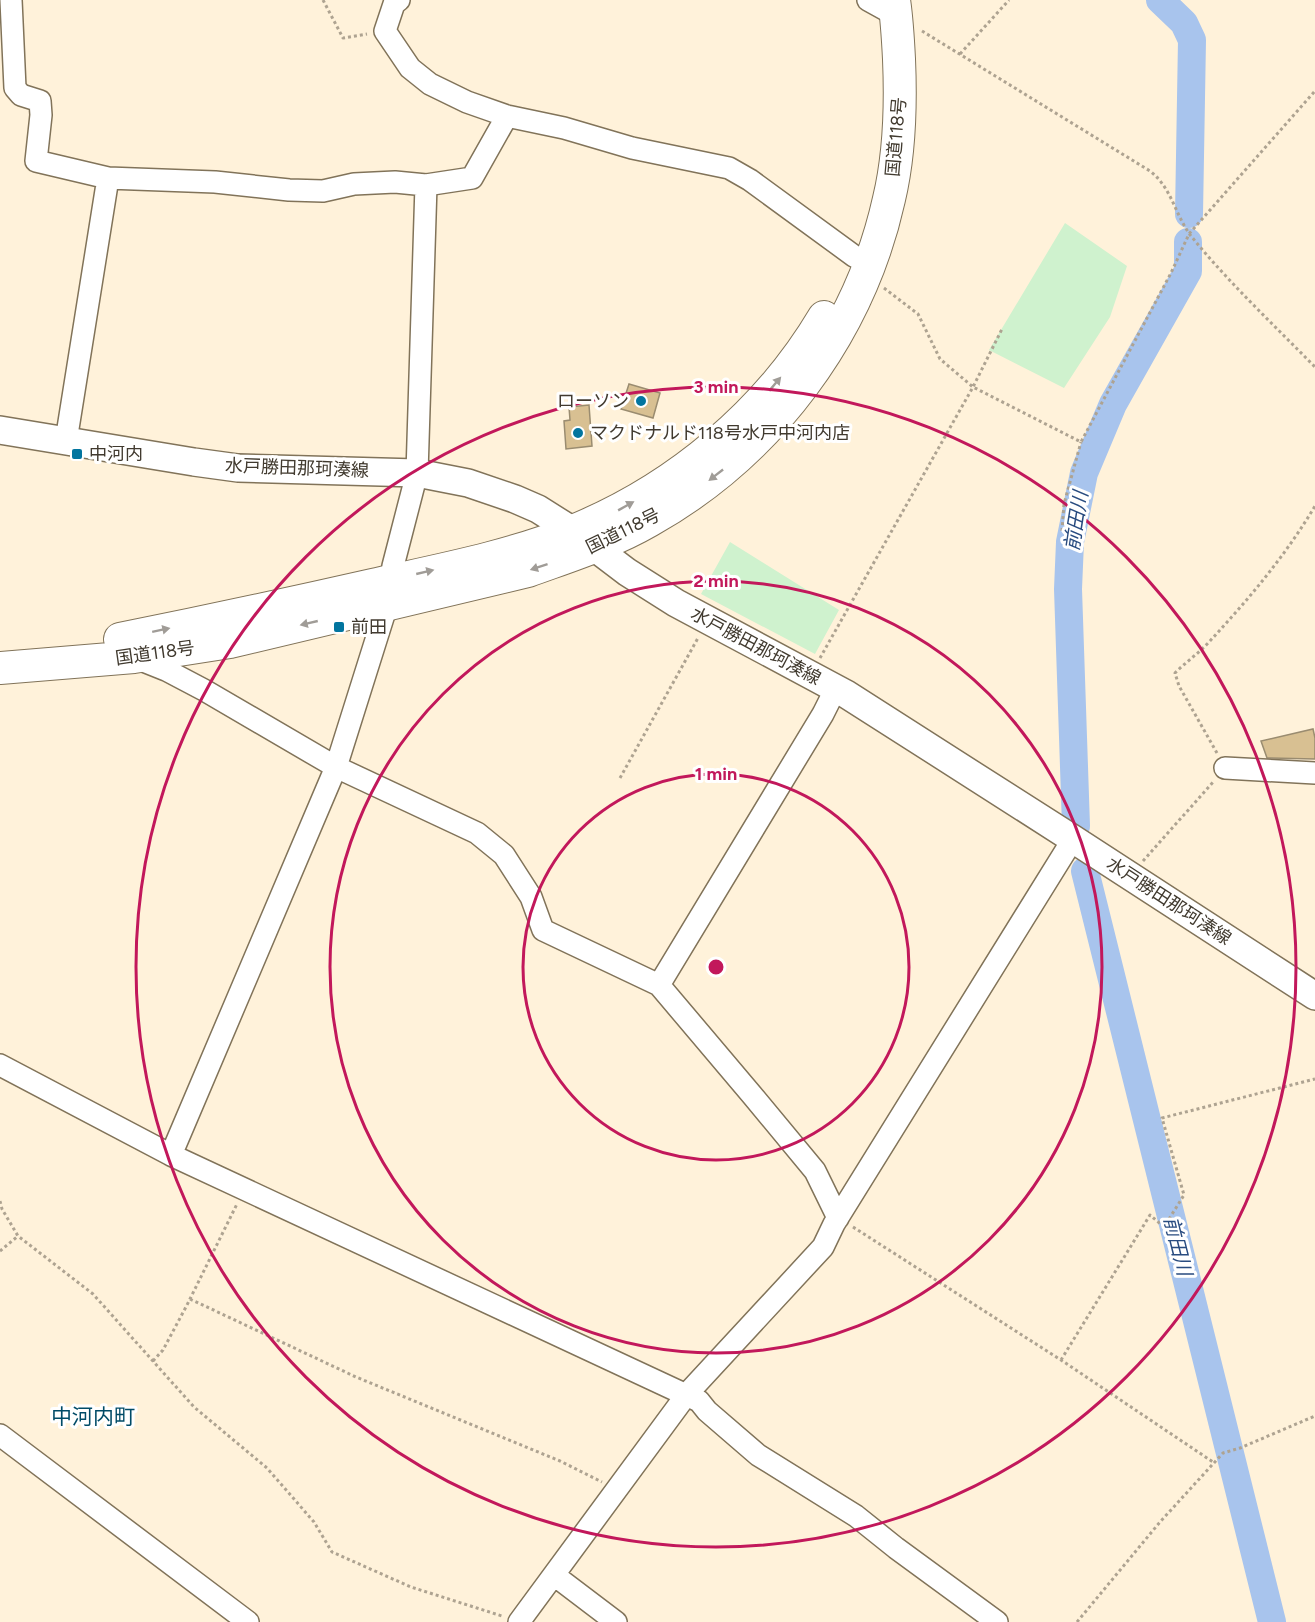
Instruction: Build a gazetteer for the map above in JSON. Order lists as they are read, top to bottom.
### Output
{
  "streets": {
    "highway": ["国道118号"],
    "main road": ["水戸勝田那珂湊線"]
  },
  "crossings": [
    ["国道118号", "水戸勝田那珂湊線"]
  ],
  "districts": ["中河内町"],
  "water": ["前田川"],
  "places": {
    "other": ["ローソン", "マクドナルド118号水戸中河内店"],
    "transit": ["中河内", "前田"]
  },
  "rings": ["3 min", "2 min", "1 min"]
}
